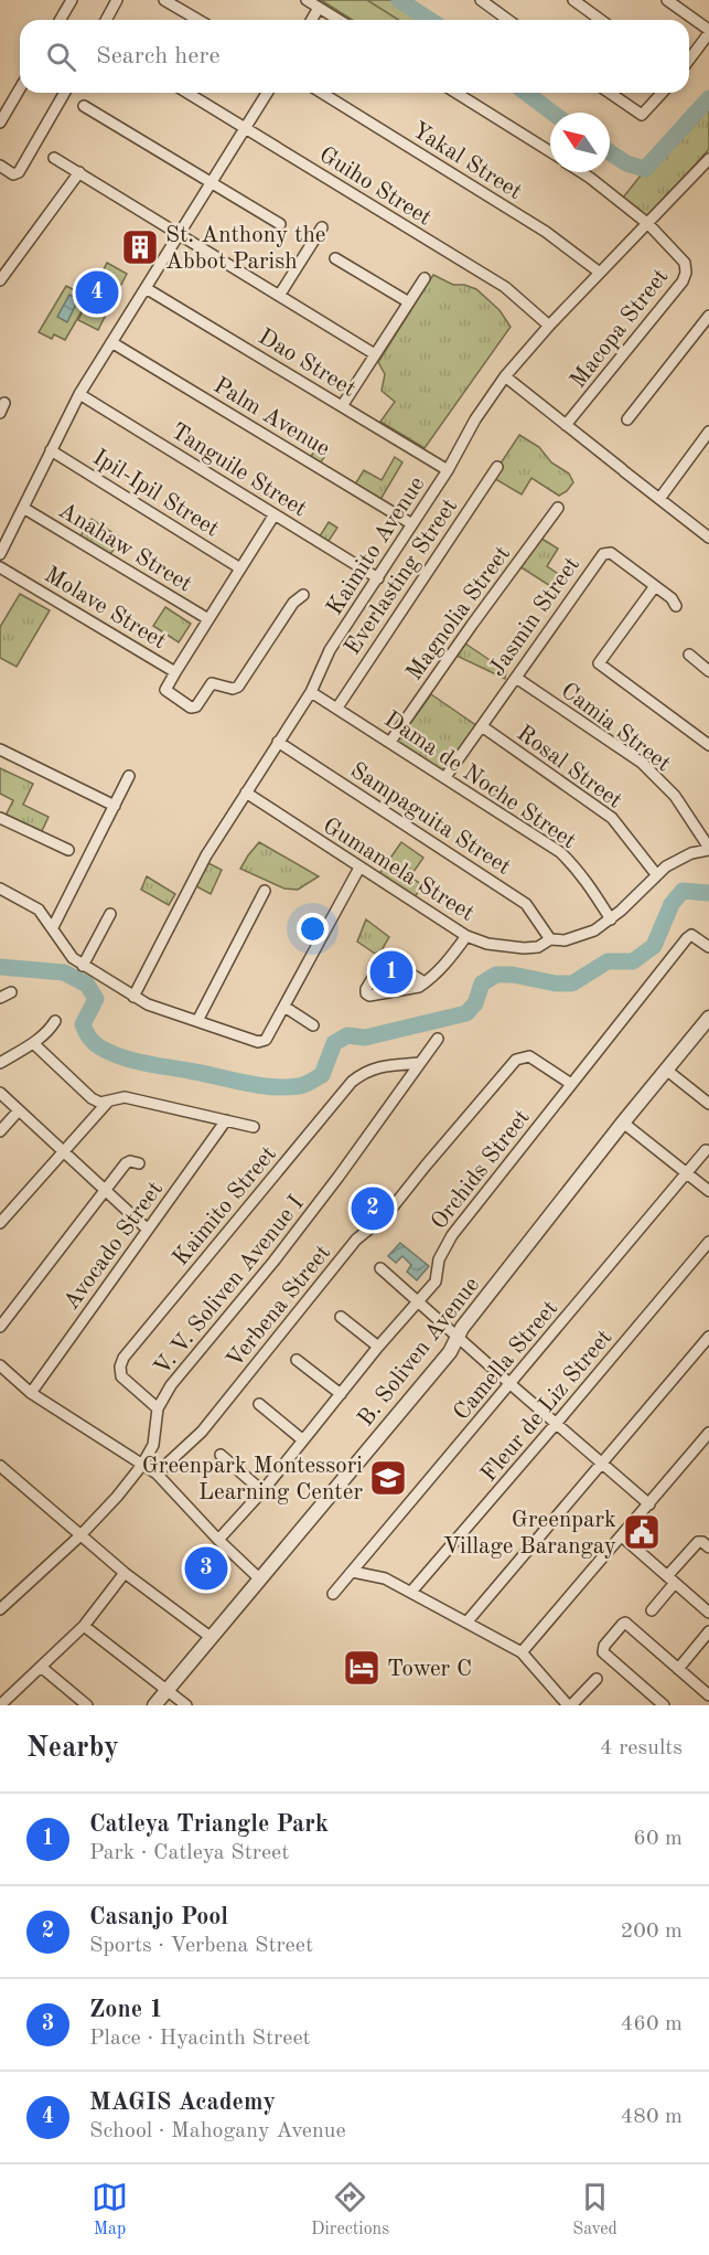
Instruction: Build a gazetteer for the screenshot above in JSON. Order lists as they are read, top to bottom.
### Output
{
  "streets": {
    "street": [
      "Yakal Street",
      "Guiho Street",
      "Macopa Street",
      "Dao Street",
      "Palm Avenue",
      "Tanguile Street",
      "Ipil-Ipil Street",
      "Kaimito Avenue",
      "Anahaw Street",
      "Everlasting Street",
      "Molave Street",
      "Magnolia Street",
      "Jasmin Street",
      "Camia Street",
      "Rosal Street",
      "Dama de Noche Street",
      "Sampaguita Street",
      "Gumamela Street",
      "Orchids Street",
      "Kaimito Street",
      "Avocado Street",
      "V. V. Soliven Avenue I",
      "Verbena Street",
      "B. Soliven Avenue",
      "Camella Street",
      "Fleur de Liz Street"
    ]
  },
  "crossings": [
    ["Yakal Street", "Kaimito Avenue"],
    ["Guiho Street", "Kaimito Avenue"],
    ["Macopa Street", "Kaimito Avenue"],
    ["Dao Street", "Kaimito Avenue"],
    ["Palm Avenue", "Kaimito Avenue"],
    ["Tanguile Street", "Kaimito Avenue"],
    ["Kaimito Avenue", "Dama de Noche Street"],
    ["Kaimito Avenue", "Sampaguita Street"],
    ["Kaimito Avenue", "Gumamela Street"],
    ["Everlasting Street", "Dama de Noche Street"],
    ["Magnolia Street", "Dama de Noche Street"],
    ["Jasmin Street", "Camia Street"],
    ["Jasmin Street", "Rosal Street"],
    ["Jasmin Street", "Dama de Noche Street"],
    ["Camia Street", "Gumamela Street"],
    ["Rosal Street", "Gumamela Street"],
    ["Dama de Noche Street", "Gumamela Street"],
    ["Sampaguita Street", "Gumamela Street"],
    ["Orchids Street", "Verbena Street"],
    ["Kaimito Street", "V. V. Soliven Avenue I"]
  ],
  "places": {
    "building": ["St. Anthony the Abbot Parish"],
    "school or university": ["Greenpark Montessori Learning Center"],
    "public building": ["Greenpark Village Barangay"],
    "hotel": ["Tower C"]
  },
  "north": "top left",
  "page": {
    "search": "Search here",
    "pins": [
      "4",
      "1",
      "2",
      "3"
    ],
    "heading": ["Nearby", "4 results"],
    "list": [
      {
        "mark": "1",
        "name": "Catleya Triangle Park",
        "note": "Park · Catleya Street",
        "value": "60 m"
      },
      {
        "mark": "2",
        "name": "Casanjo Pool",
        "note": "Sports · Verbena Street",
        "value": "200 m"
      },
      {
        "mark": "3",
        "name": "Zone 1",
        "note": "Place · Hyacinth Street",
        "value": "460 m"
      },
      {
        "mark": "4",
        "name": "MAGIS Academy",
        "note": "School · Mahogany Avenue",
        "value": "480 m"
      }
    ],
    "nav": ["Map", "Directions", "Saved"]
  }
}
